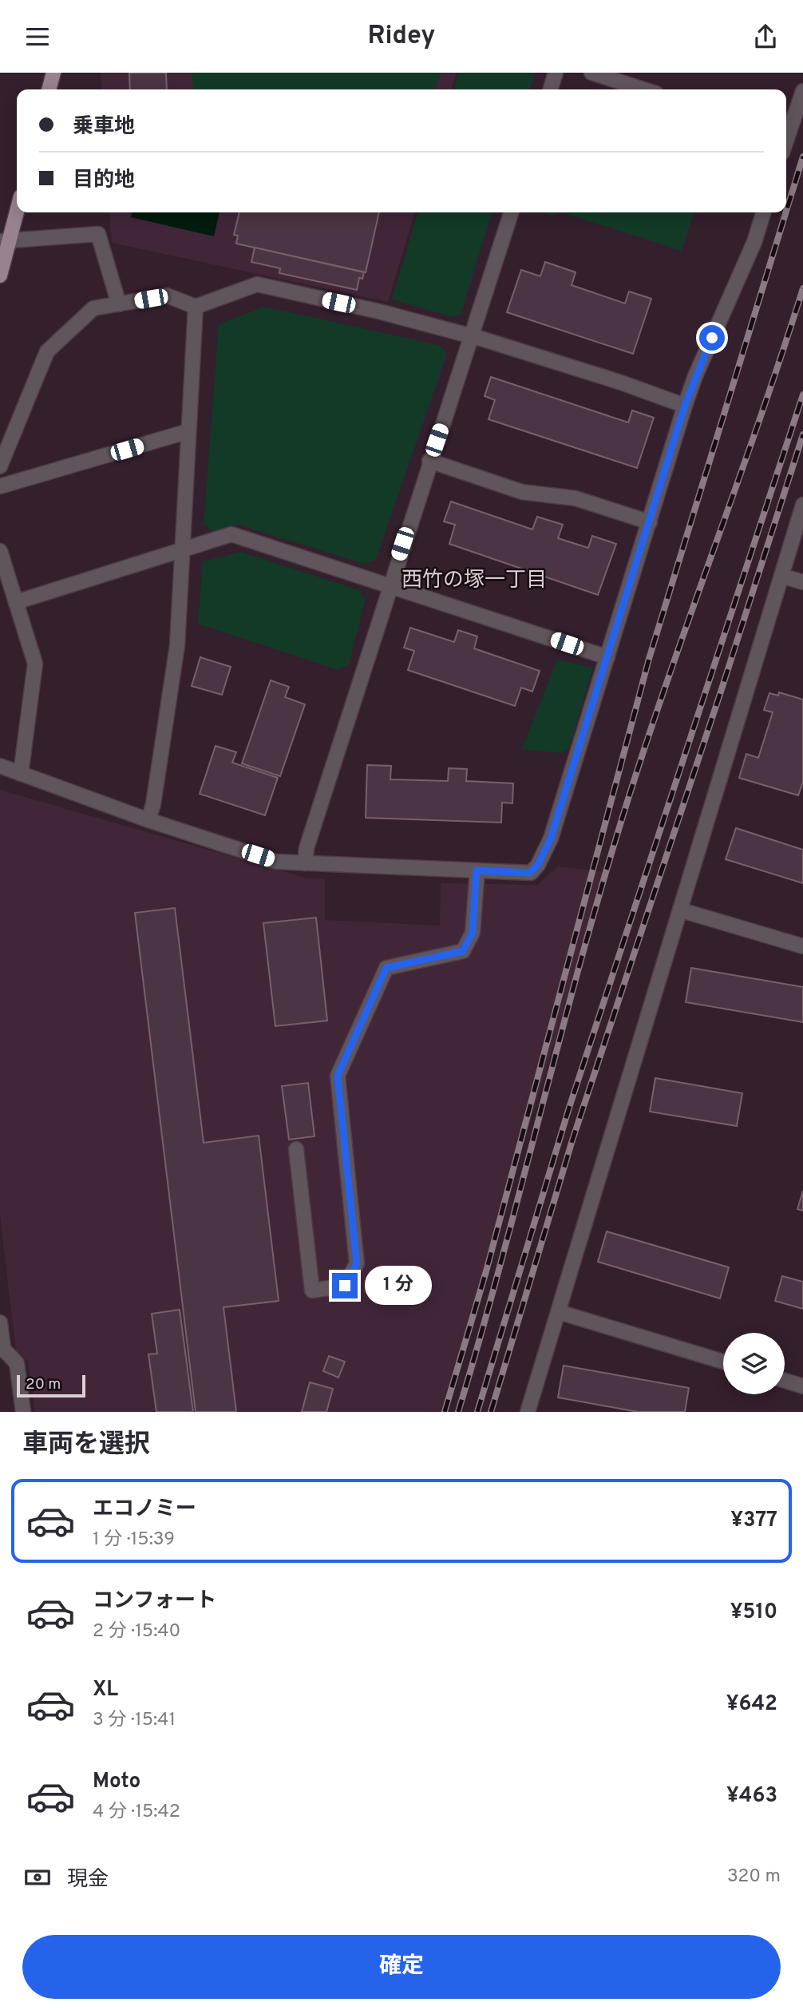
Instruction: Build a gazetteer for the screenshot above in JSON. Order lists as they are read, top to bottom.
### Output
{
  "districts": ["西竹の塚一丁目"],
  "scale_bar": "20 m",
  "page": {
    "header": "Ridey",
    "banner": ["乗車地", "目的地"],
    "bubble": "1 分",
    "scale": "20 m",
    "heading": "車両を選択",
    "list": [
      {
        "name": "エコノミー",
        "note": "1 分 · 15:39",
        "value": "¥377"
      },
      {
        "name": "コンフォート",
        "note": "2 分 · 15:40",
        "value": "¥510"
      },
      {
        "name": "XL",
        "note": "3 分 · 15:41",
        "value": "¥642"
      },
      {
        "name": "Moto",
        "note": "4 分 · 15:42",
        "value": "¥463"
      }
    ],
    "pay": ["現金", "320 m"],
    "buttons": "確定"
  }
}
